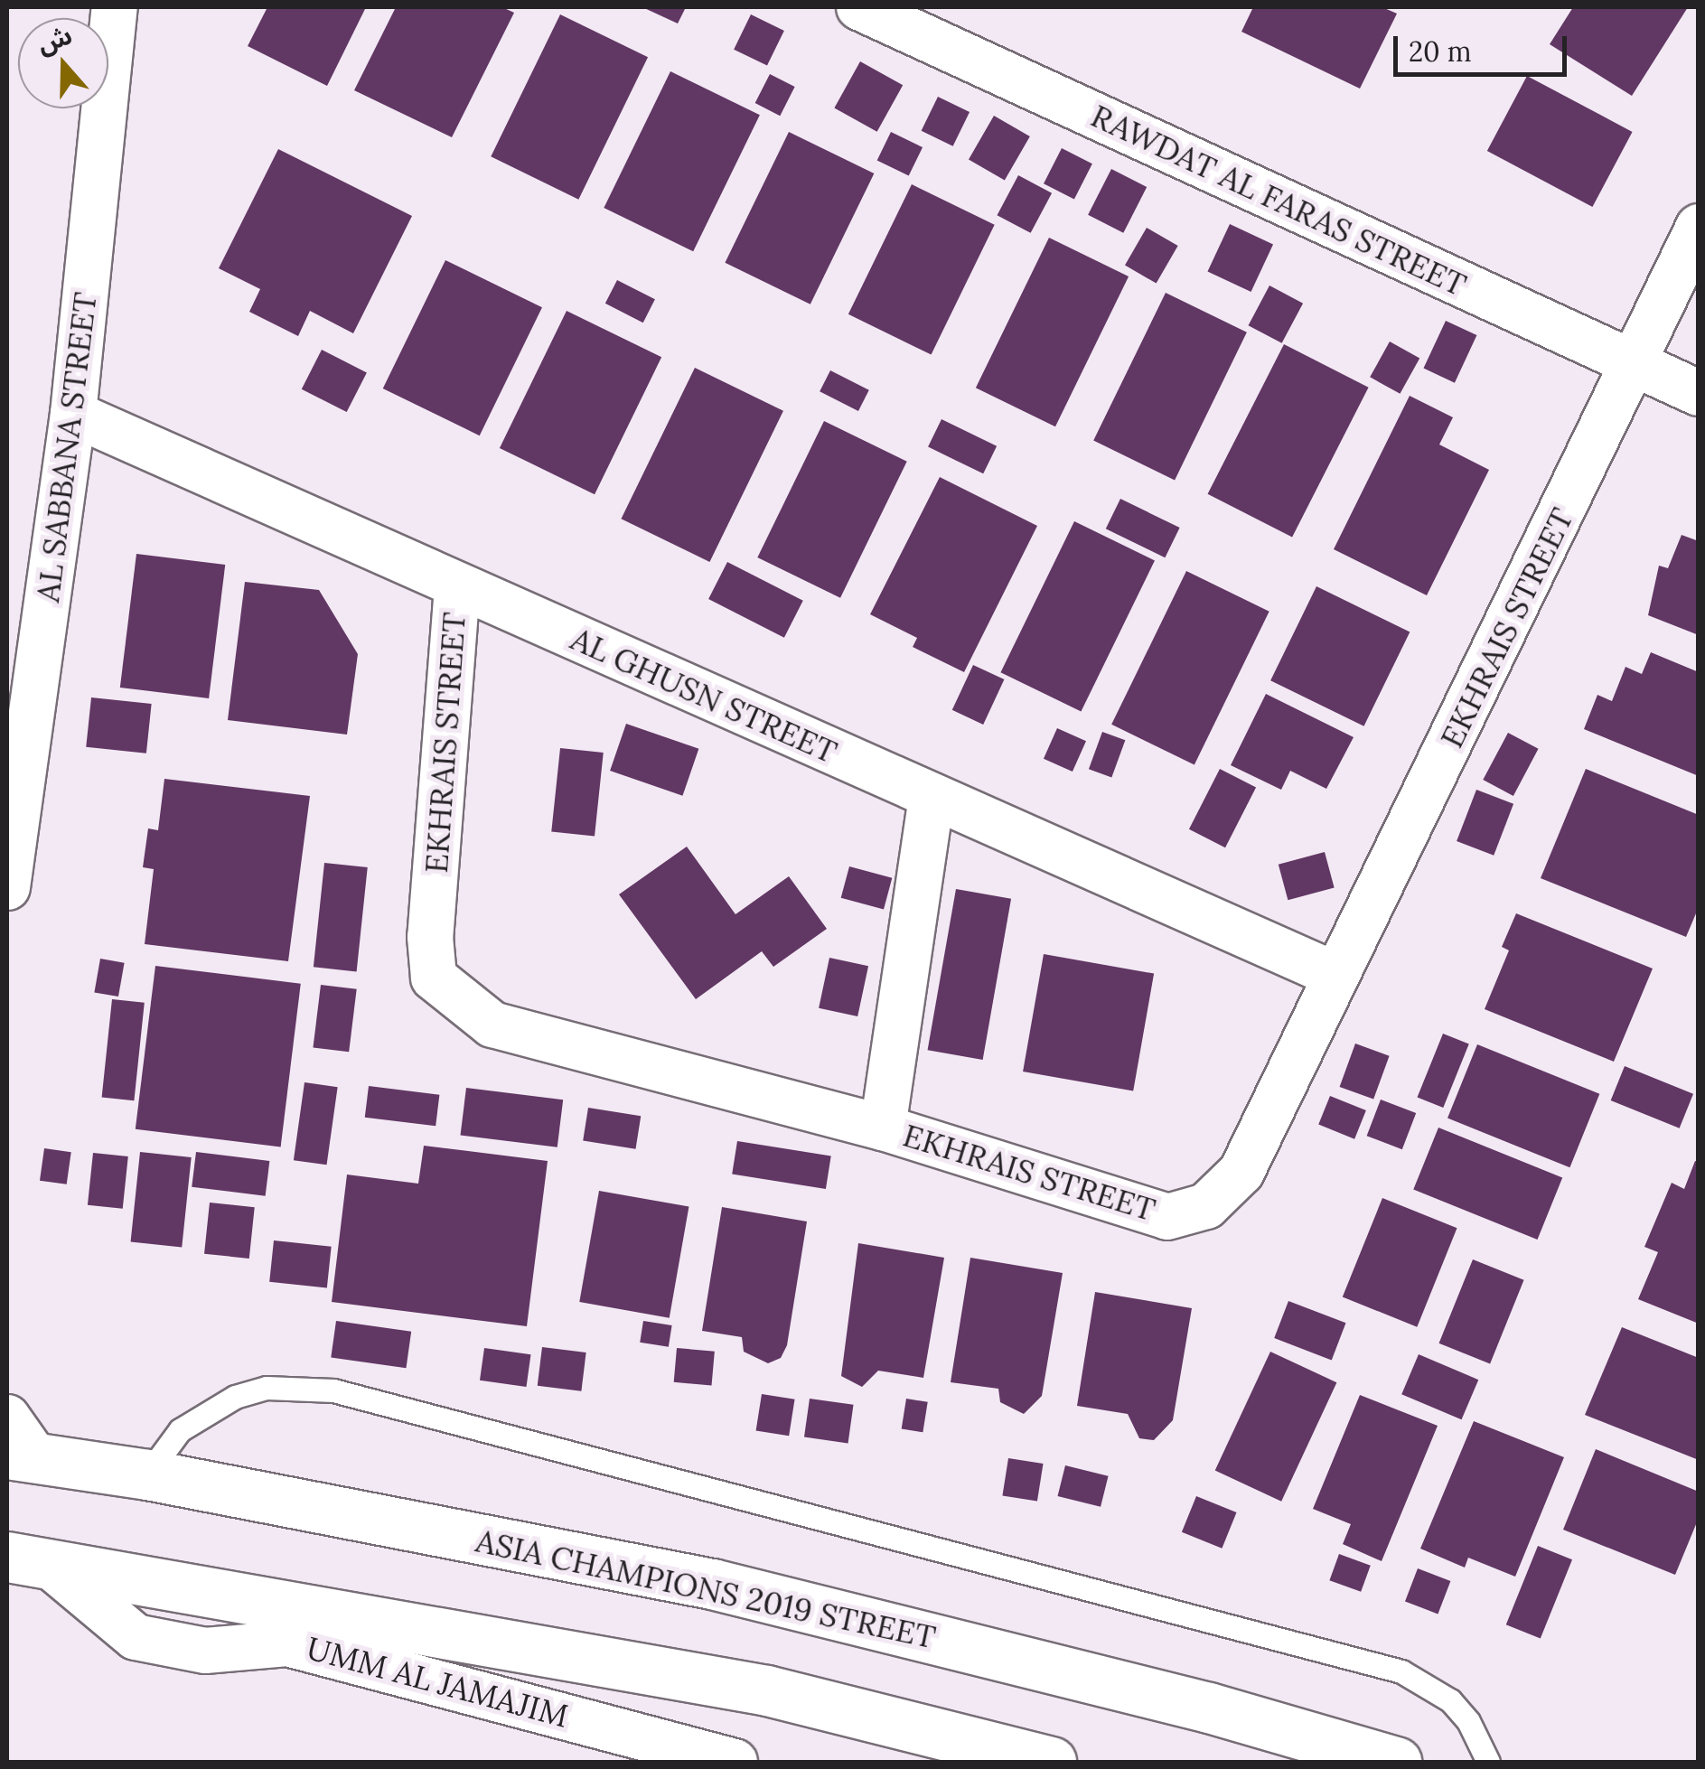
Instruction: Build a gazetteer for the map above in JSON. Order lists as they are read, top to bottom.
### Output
{
  "streets": {
    "main road": ["ASIA CHAMPIONS 2019 STREET"],
    "street": [
      "RAWDAT AL FARAS STREET",
      "AL SABBANA STREET",
      "EKHRAIS STREET",
      "AL GHUSN STREET",
      "UMM AL JAMAJIM"
    ]
  },
  "crossings": [
    ["RAWDAT AL FARAS STREET", "EKHRAIS STREET"],
    ["AL SABBANA STREET", "AL GHUSN STREET"],
    ["EKHRAIS STREET", "AL GHUSN STREET"]
  ],
  "scale_bar": "20 m",
  "north": "top"
}
